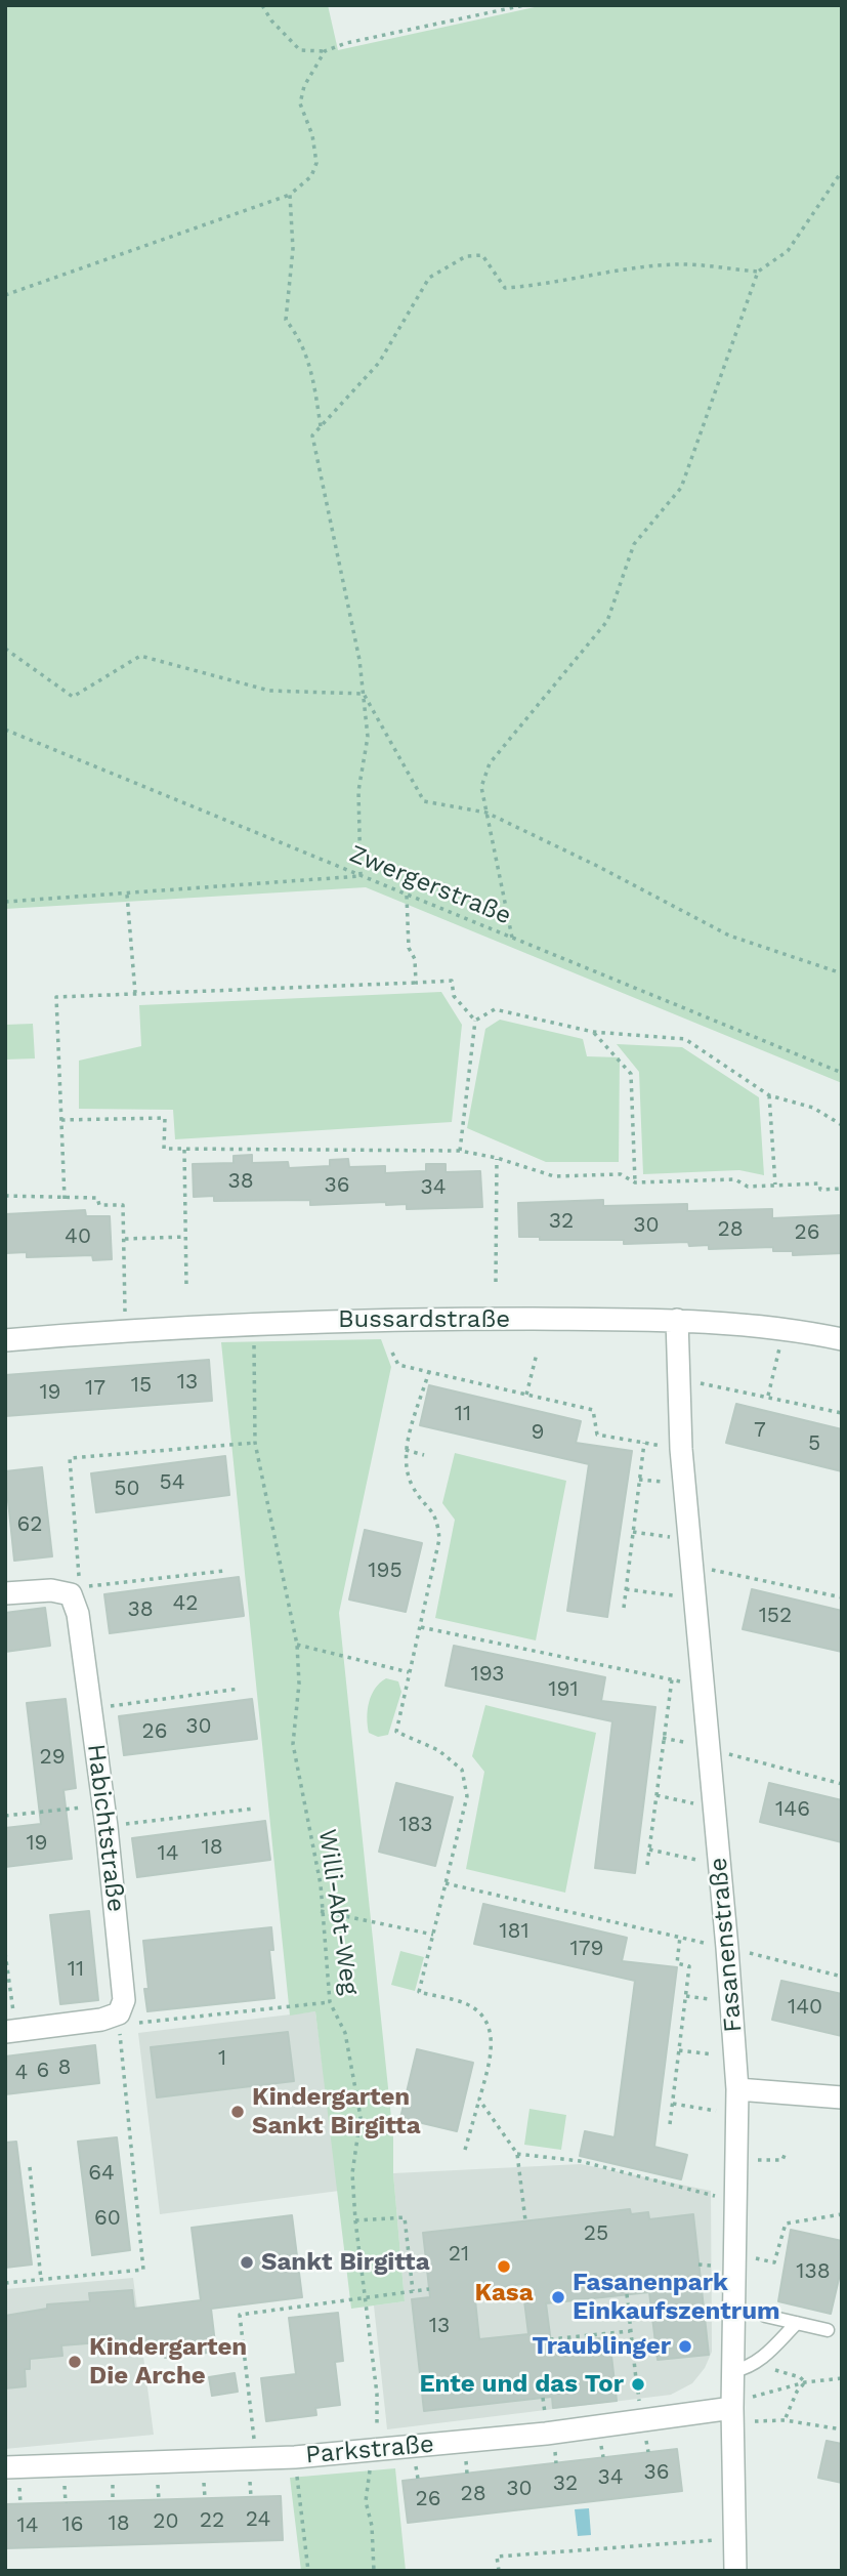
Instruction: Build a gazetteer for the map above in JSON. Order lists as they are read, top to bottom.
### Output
{
  "streets": {
    "street": [
      "Bussardstraße",
      "Habichtstraße",
      "Fasanenstraße",
      "Parkstraße"
    ],
    "path": ["Zwergerstraße", "Willi-Abt-Weg"]
  },
  "crossings": [
    ["Bussardstraße", "Fasanenstraße"],
    ["Willi-Abt-Weg", "Parkstraße"],
    ["Fasanenstraße", "Parkstraße"]
  ],
  "places": [
    "Kindergarten Sankt Birgitta",
    "Sankt Birgitta",
    "Kasa",
    "Fasanenpark Einkaufszentrum",
    "Traublinger",
    "Kindergarten Die Arche",
    "Ente und das Tor"
  ],
  "house_numbers": [
    "38",
    "36",
    "34",
    "32",
    "30",
    "28",
    "26",
    "40",
    "13",
    "15",
    "17",
    "19",
    "11",
    "7",
    "9",
    "5",
    "54",
    "50",
    "62",
    "195",
    "42",
    "38",
    "152",
    "193",
    "191",
    "30",
    "26",
    "29",
    "146",
    "183",
    "19",
    "18",
    "14",
    "181",
    "179",
    "11",
    "140",
    "1",
    "8",
    "6",
    "4",
    "64",
    "60",
    "25",
    "21",
    "138",
    "13",
    "36",
    "34",
    "32",
    "30",
    "28",
    "26",
    "24",
    "22",
    "20",
    "18",
    "16",
    "14"
  ]
}
